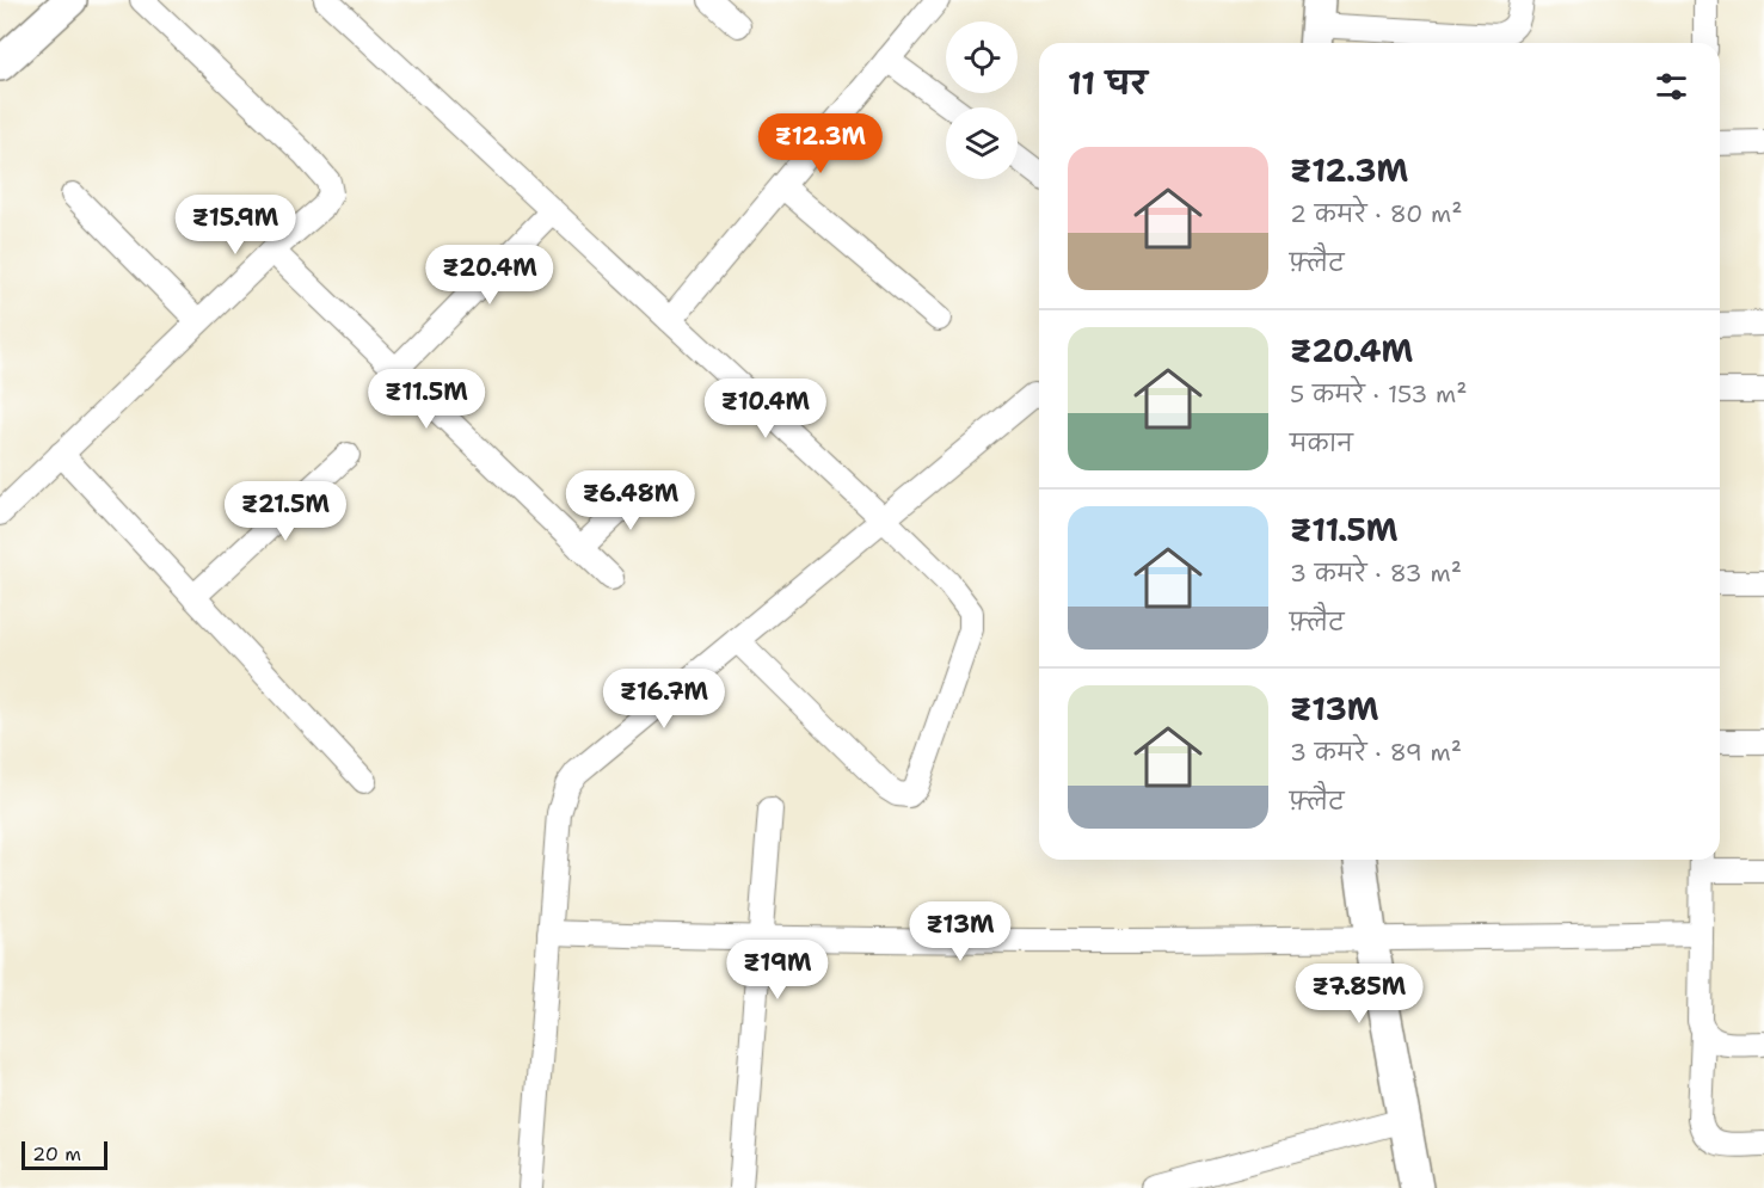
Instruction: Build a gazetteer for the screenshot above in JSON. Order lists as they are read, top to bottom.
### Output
{
  "scale_bar": "20 m",
  "page": {
    "heading": "11 घर",
    "price": [
      "₹12.3M",
      "₹15.9M",
      "₹20.4M",
      "₹11.5M",
      "₹10.4M",
      "₹6.48M",
      "₹21.5M",
      "₹16.7M",
      "₹13M",
      "₹19M",
      "₹7.85M"
    ],
    "list": [
      {
        "name": "₹12.3M",
        "note": "2 कमरे · 80 m² · फ़्लैट"
      },
      {
        "name": "₹20.4M",
        "note": "5 कमरे · 153 m² · मकान"
      },
      {
        "name": "₹11.5M",
        "note": "3 कमरे · 83 m² · फ़्लैट"
      },
      {
        "name": "₹13M",
        "note": "3 कमरे · 89 m² · फ़्लैट"
      }
    ],
    "scale": "20 m"
  }
}
